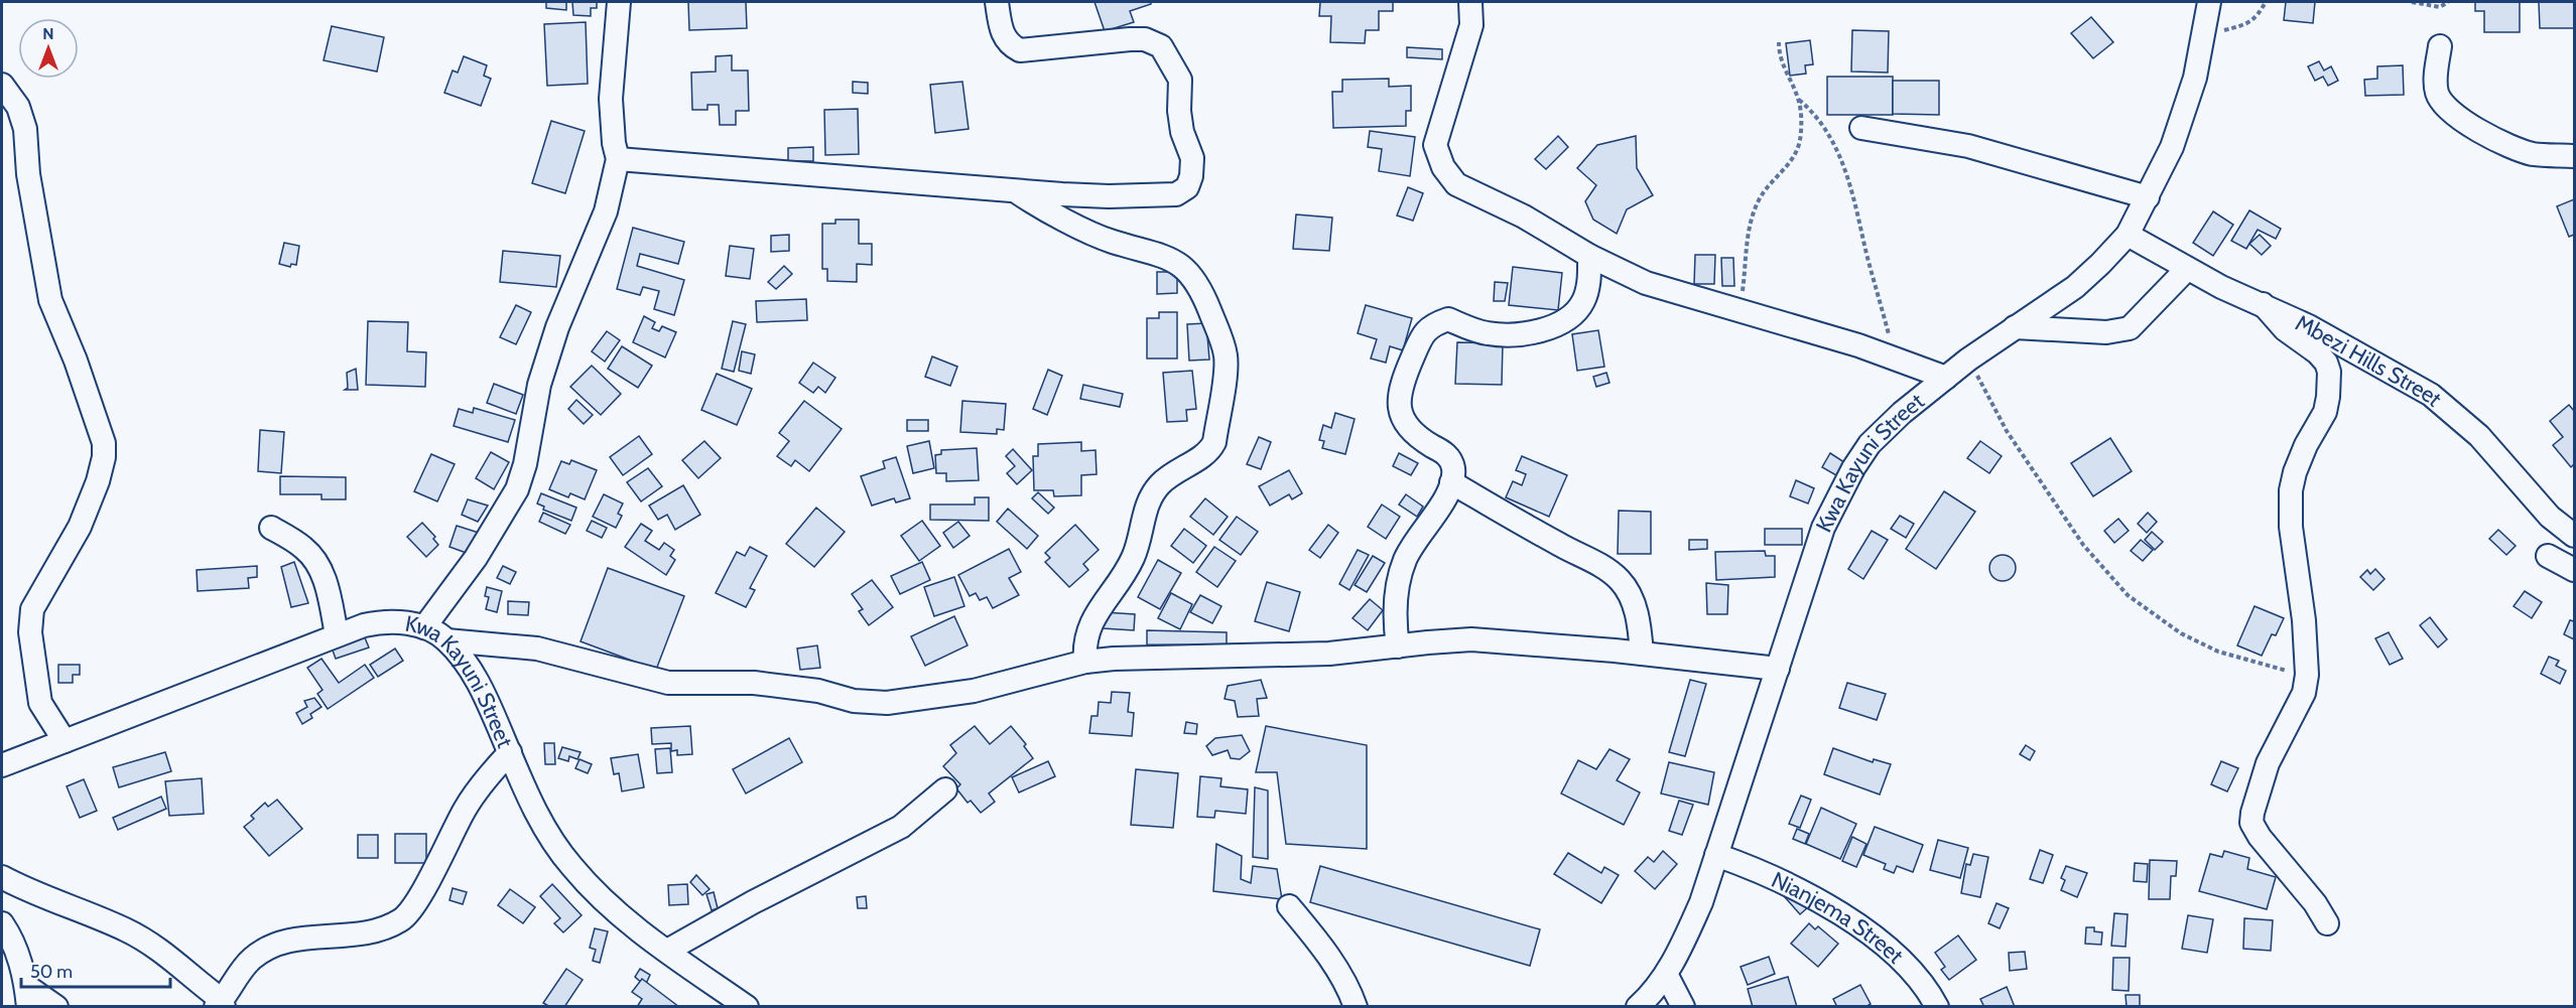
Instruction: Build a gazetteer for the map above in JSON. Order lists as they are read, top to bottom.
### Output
{
  "streets": {
    "street": ["Mbezi Hills Street", "Kwa Kayuni Street", "Nianjema Street"]
  },
  "crossings": [
    ["Mbezi Hills Street", "Kwa Kayuni Street"],
    ["Kwa Kayuni Street", "Nianjema Street"]
  ],
  "scale_bar": "50 m",
  "north": "top"
}
